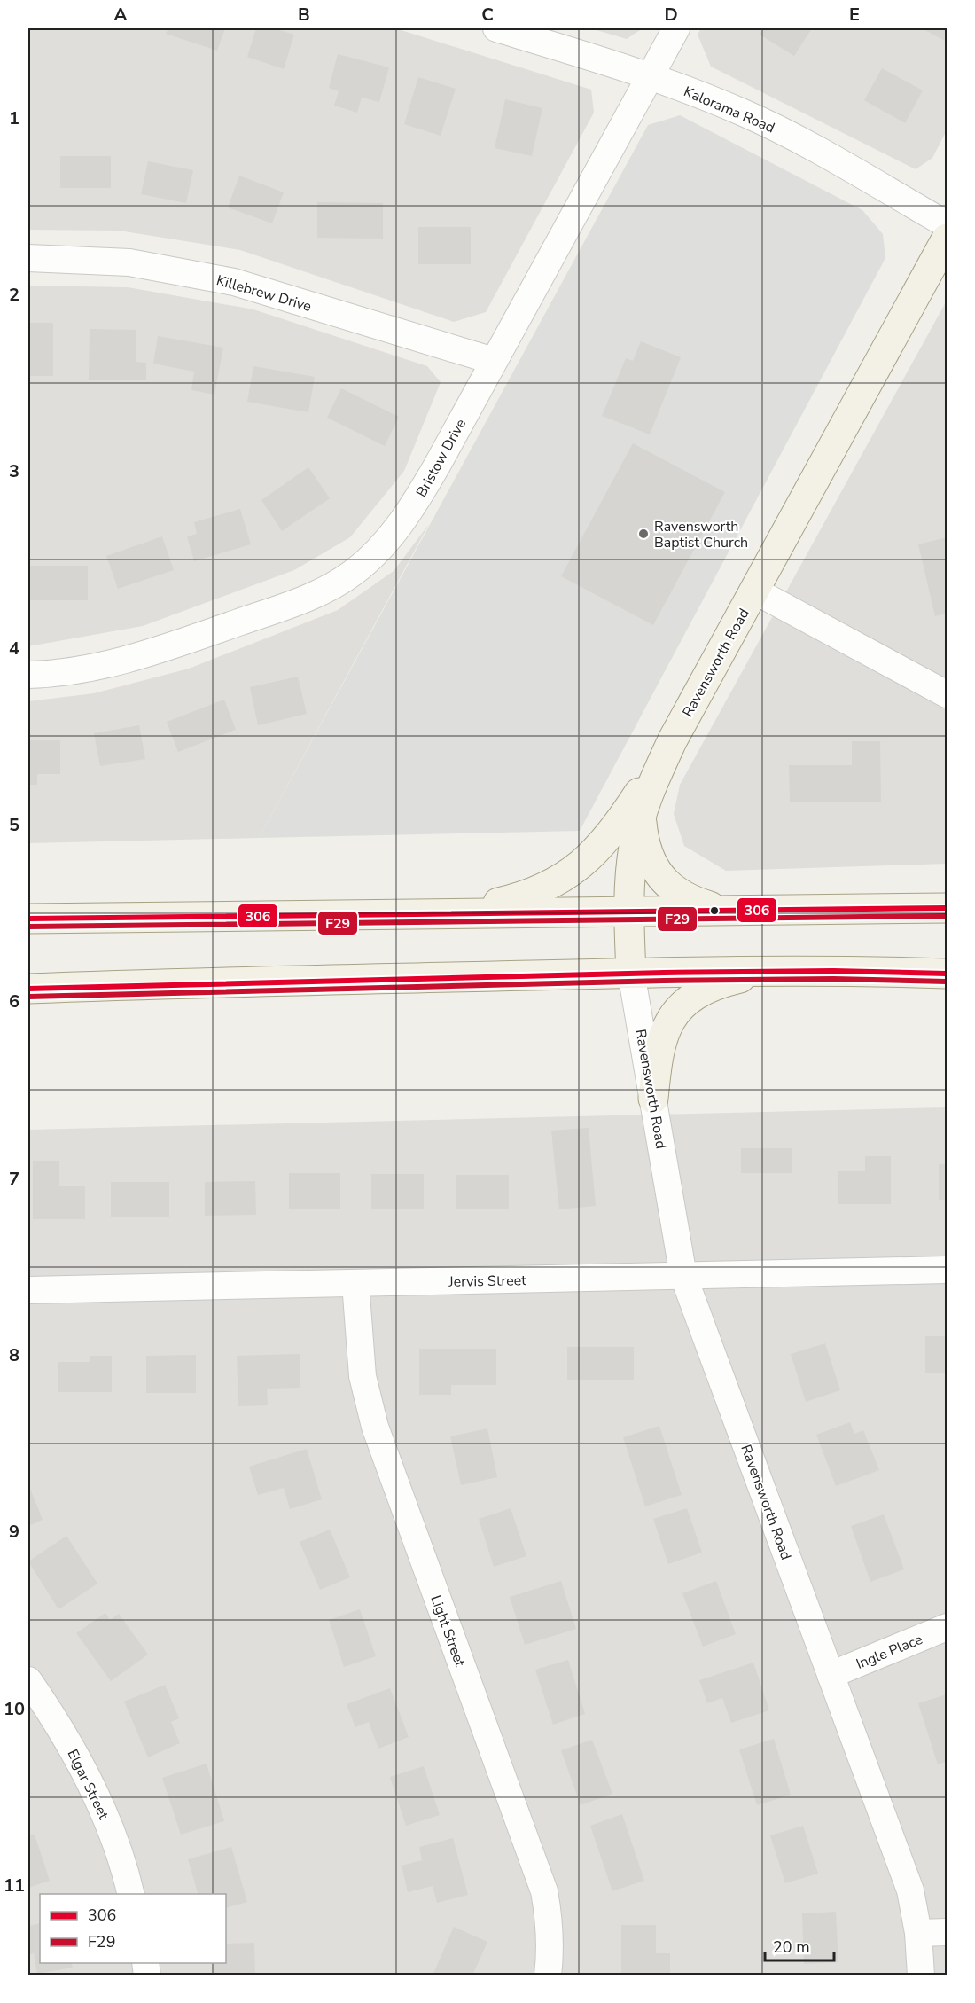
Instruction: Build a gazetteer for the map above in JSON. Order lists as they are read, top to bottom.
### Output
{
  "streets": {
    "main road": ["Ravensworth Road"],
    "street": [
      "Kalorama Road",
      "Killebrew Drive",
      "Bristow Drive",
      "Jervis Street",
      "Light Street",
      "Ingle Place",
      "Elgar Street"
    ]
  },
  "crossings": [
    ["Kalorama Road", "Bristow Drive"],
    ["Killebrew Drive", "Bristow Drive"],
    ["Ravensworth Road", "Jervis Street"],
    ["Ravensworth Road", "Ingle Place"],
    ["Jervis Street", "Light Street"]
  ],
  "places": ["Ravensworth Baptist Church"],
  "lines": ["transit line 306", "transit line F29"],
  "legend": ["306", "F29"],
  "scale_bar": "20 m",
  "grid": {
    "columns": [
      "A",
      "B",
      "C",
      "D",
      "E"
    ],
    "rows": [
      "1",
      "2",
      "3",
      "4",
      "5",
      "6",
      "7",
      "8",
      "9",
      "10",
      "11"
    ]
  }
}
